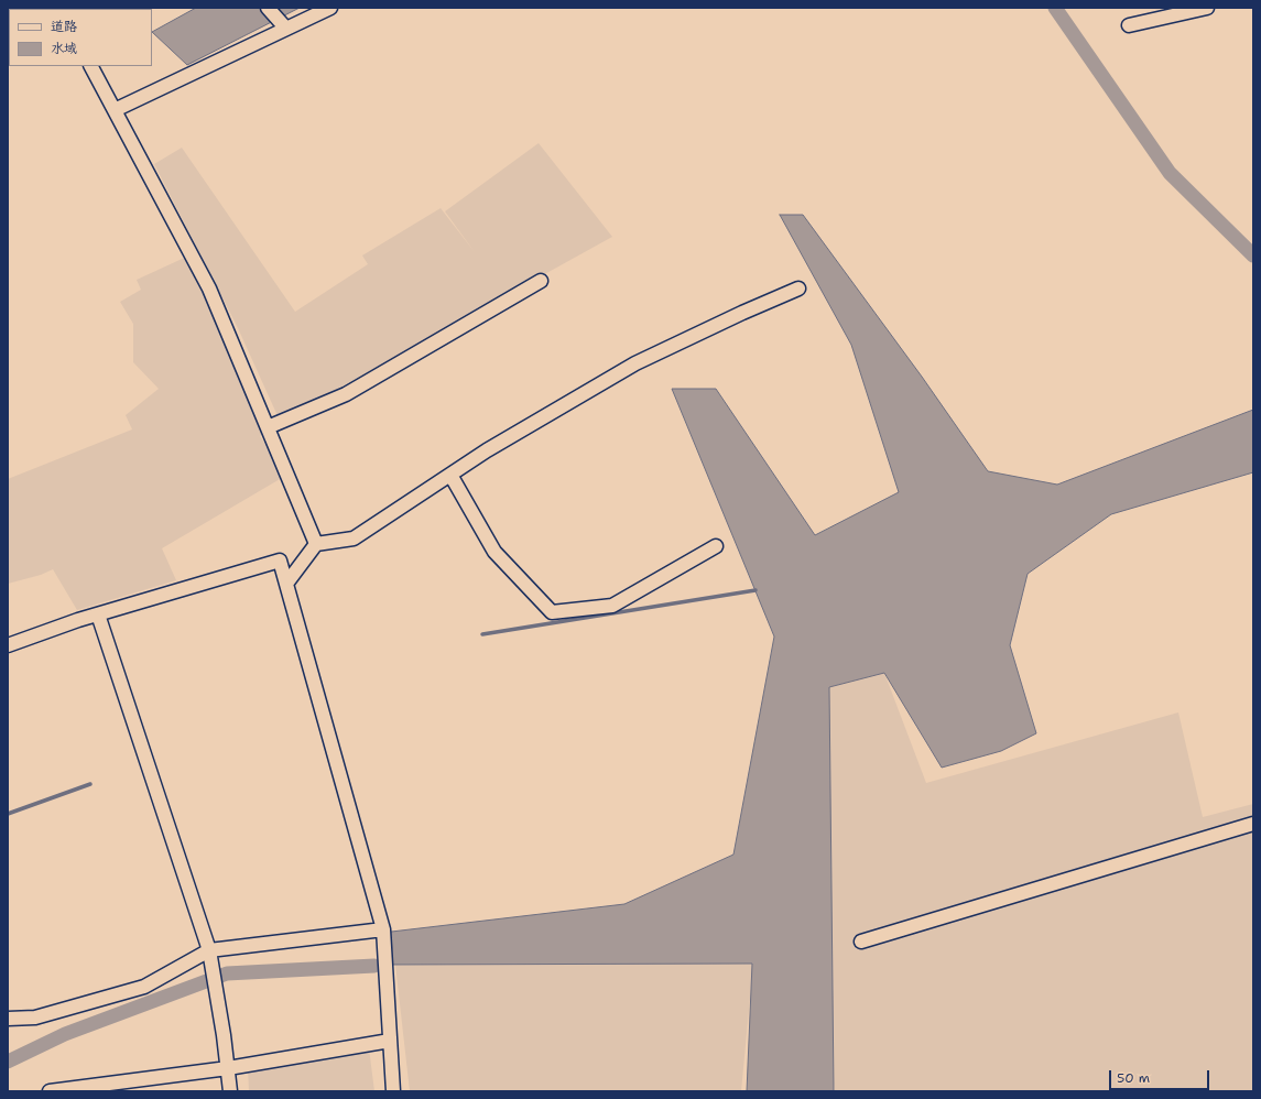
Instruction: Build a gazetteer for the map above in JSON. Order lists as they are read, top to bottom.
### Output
{
  "legend": ["道路", "水域"],
  "scale_bar": "50 m"
}
